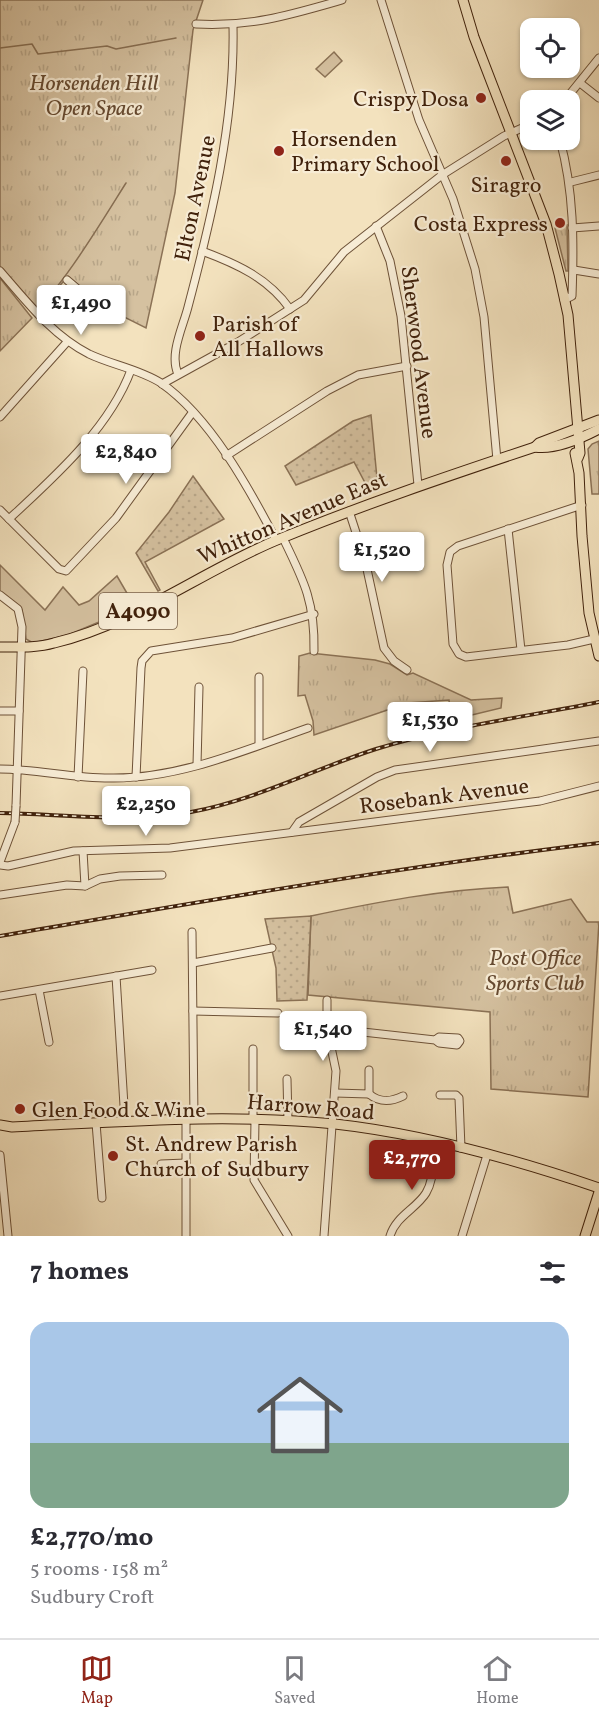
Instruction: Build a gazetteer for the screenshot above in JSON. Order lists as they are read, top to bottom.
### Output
{
  "streets": {
    "main road": ["Whitton Avenue East", "A4090", "Harrow Road"],
    "street": ["Elton Avenue", "Sherwood Avenue", "Rosebank Avenue"]
  },
  "crossings": [
    ["Sherwood Avenue", "Whitton Avenue East"],
    ["Whitton Avenue East", "A4090"]
  ],
  "parks": ["Horsenden Hill Open Space", "Post Office Sports Club"],
  "places": [
    "Crispy Dosa",
    "Horsenden Primary School",
    "Siragro",
    "Costa Express",
    "Parish of All Hallows",
    "Glen Food & Wine",
    "St. Andrew Parish Church of Sudbury"
  ],
  "page": {
    "price": [
      "£1,490",
      "£2,840",
      "£1,520",
      "£1,530",
      "£2,250",
      "£1,540",
      "£2,770"
    ],
    "heading": "7 homes",
    "list": [
      {
        "name": "£2,770/mo",
        "note": "5 rooms · 158 m² · Sudbury Croft"
      }
    ],
    "tabs": ["Map", "Saved", "Home"]
  }
}
